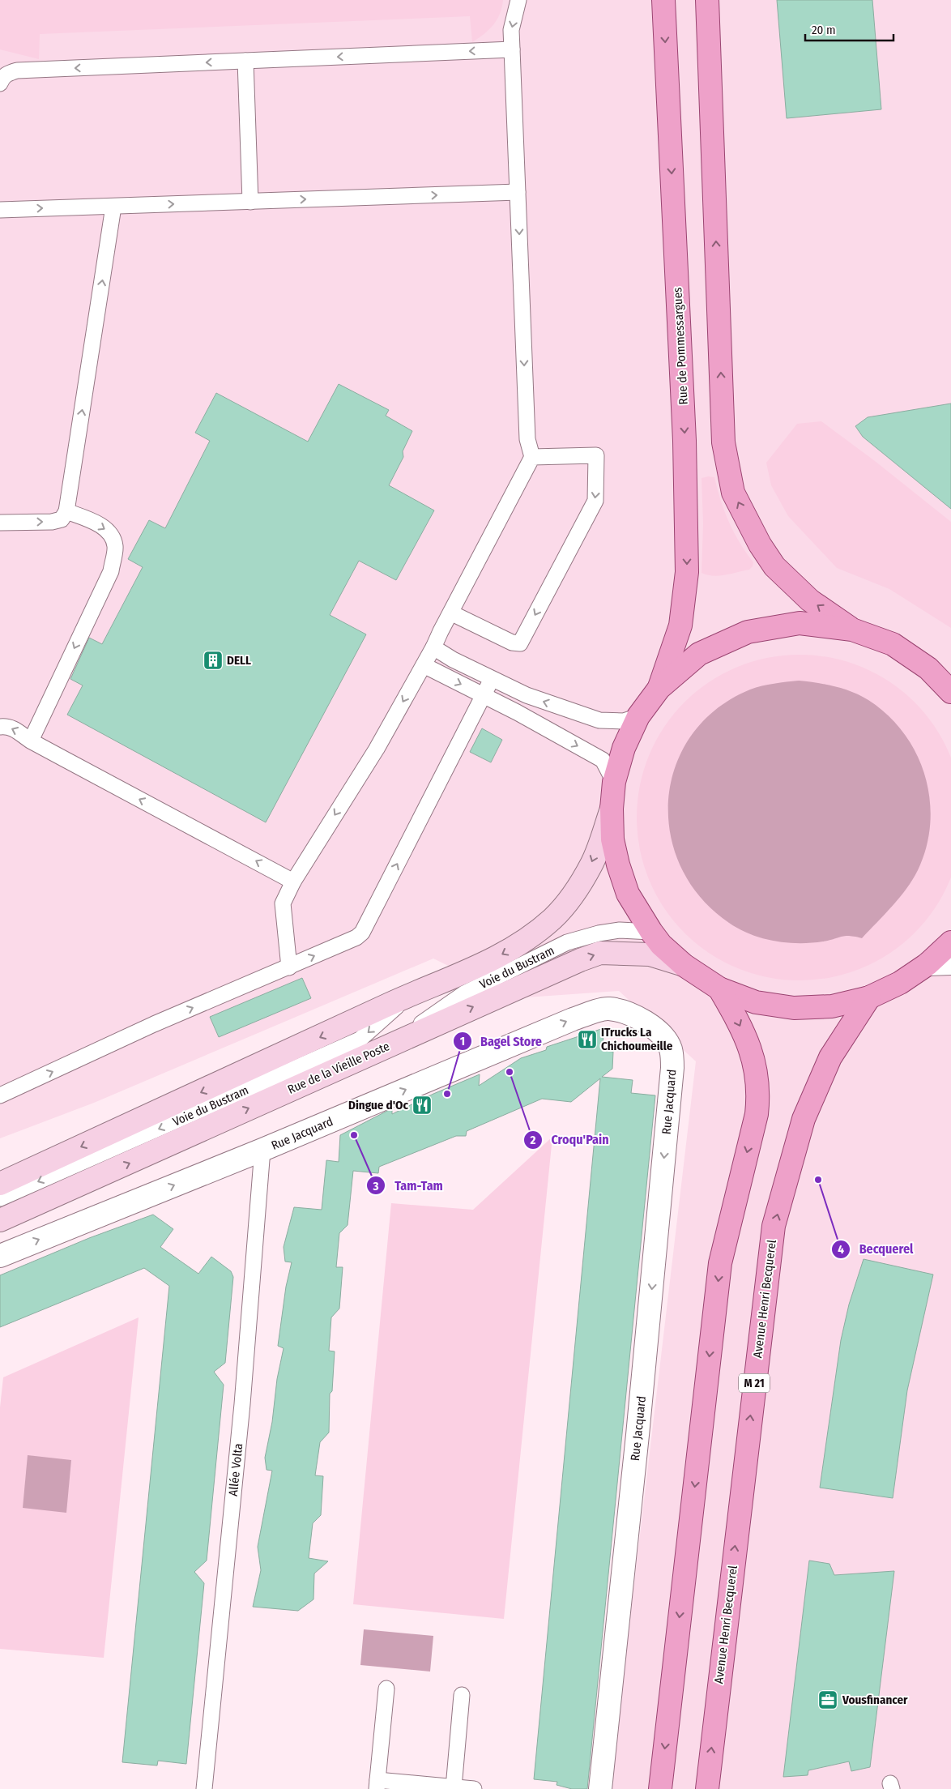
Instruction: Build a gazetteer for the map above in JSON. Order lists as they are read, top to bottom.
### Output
{
  "streets": {
    "main road": [
      "Rue de Pommessargues",
      "Rue de la Vieille Poste",
      "Avenue Henri Becquerel",
      "M 21"
    ],
    "street": ["Rue Jacquard"],
    "lane": ["Voie du Bustram", "Allée Volta"]
  },
  "crossings": [
    ["Voie du Bustram", "Rue de la Vieille Poste"],
    ["Rue Jacquard", "Allée Volta"]
  ],
  "places": {
    "building": ["DELL"],
    "restaurant": ["ITrucks La Chichoumeille", "Dingue d'Oc"],
    "other": [
      "Croqu'Pain",
      "Bagel Store",
      "Tam-Tam",
      "Becquerel"
    ],
    "office": ["Vousfinancer"]
  },
  "scale_bar": "20 m"
}
